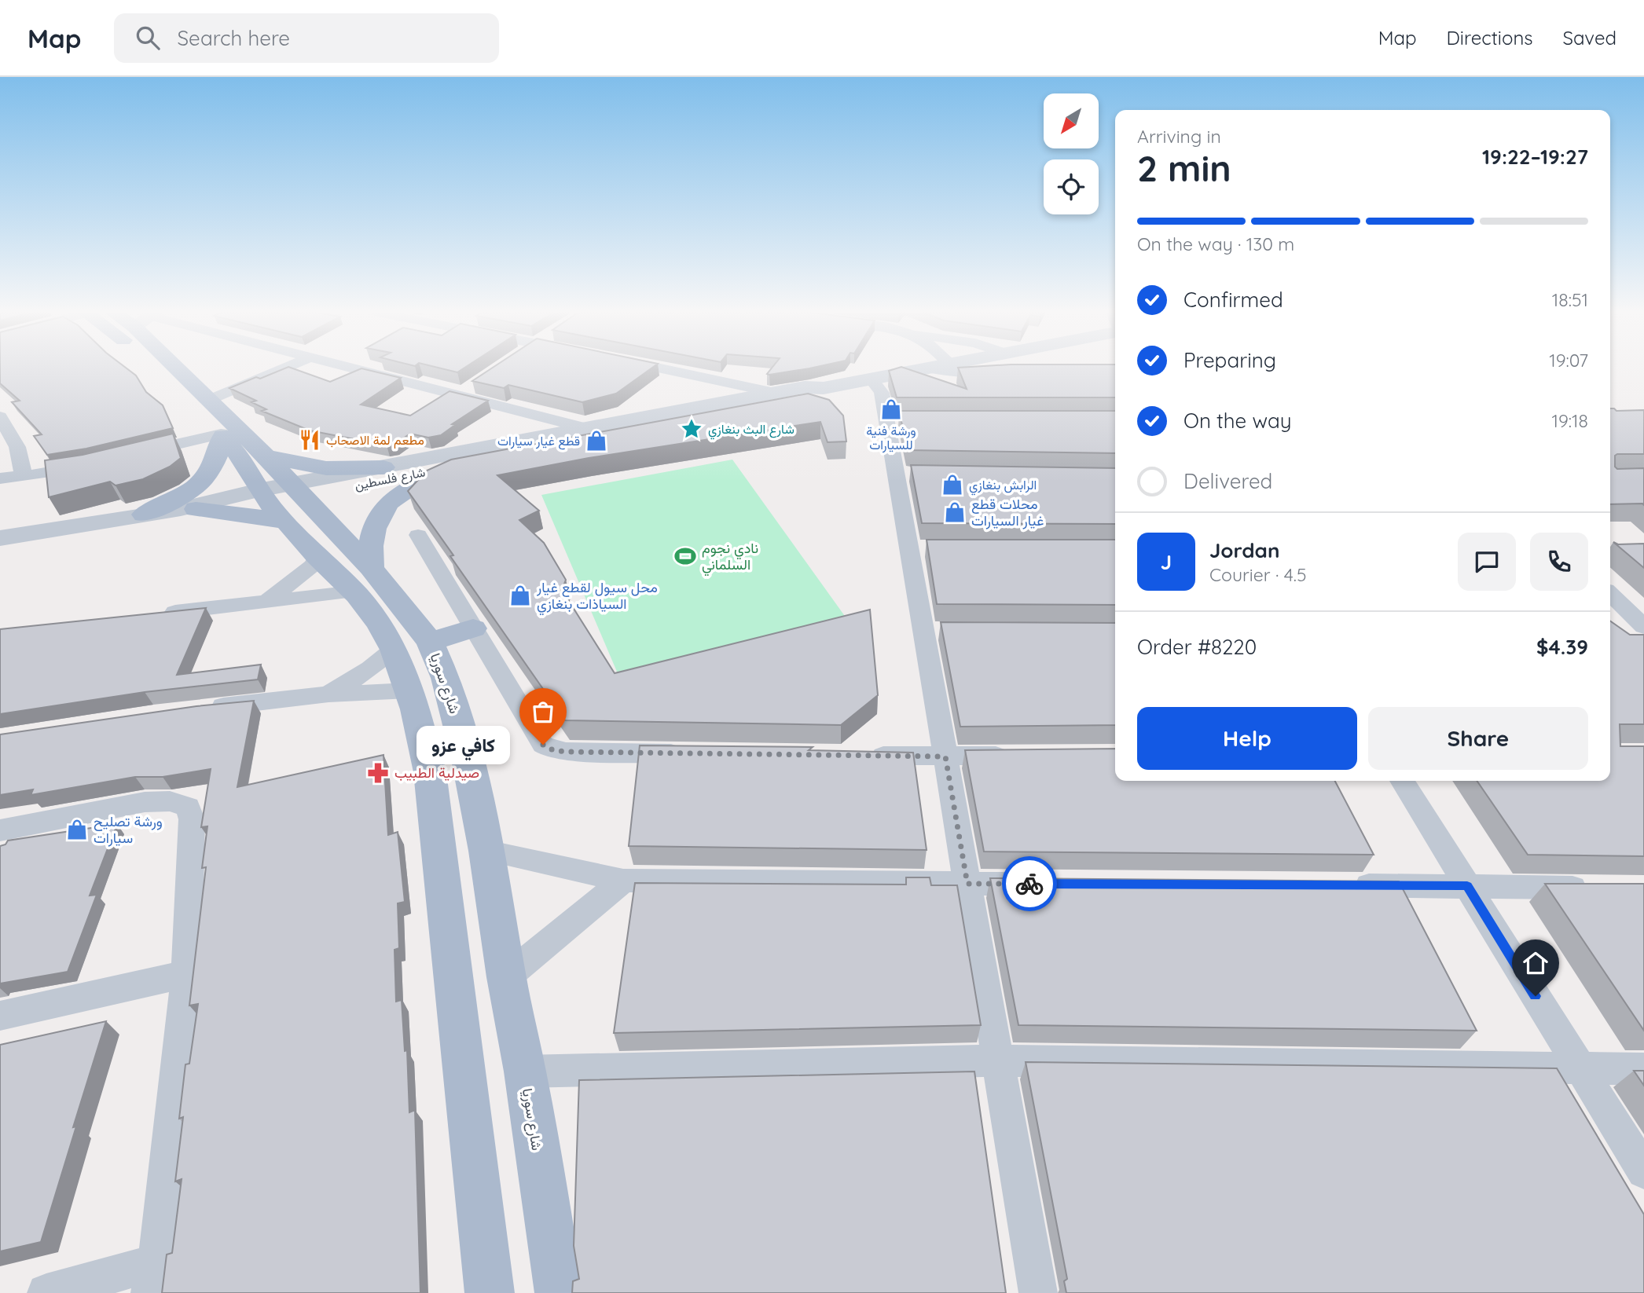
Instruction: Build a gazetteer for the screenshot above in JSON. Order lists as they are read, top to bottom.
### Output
{
  "streets": {
    "main road": ["شارع سوريا"],
    "street": ["شارع فلسطين"]
  },
  "crossings": [
    ["شارع فلسطين", "شارع سوريا"]
  ],
  "places": {
    "shop": [
      "ورشة فنية للسيارات",
      "قطع غيار سيارات",
      "الرابش بنغازي",
      "محلات قطع غيار السيارات",
      "محل سيول لقطع غيار السياذات بنغازي",
      "ورشة تصليح سيارات"
    ],
    "place": ["شارع البث بنغازي"],
    "restaurant": ["مطعم لمة الاصحاب"],
    "sports": ["نادي نجوم السلماني"],
    "other": ["كافي عزو"],
    "pharmacy": ["صيدلية الطبيب"]
  },
  "north": "bottom left",
  "page": {
    "header": "Map",
    "search": "Search here",
    "nav": ["Map", "Directions", "Saved"],
    "heading": ["2 min", "Arriving in", "19:22–19:27"],
    "panel": [
      "Jordan",
      "Courier · 4.5",
      "Order #8220",
      "$4.39"
    ],
    "bar": "On the way · 130 m",
    "list": [
      ["Confirmed", "18:51"],
      ["Preparing", "19:07"],
      ["On the way", "19:18"],
      "Delivered"
    ],
    "round": "J",
    "buttons": ["Help", "Share"],
    "bubble": "كافي عزو"
  }
}
